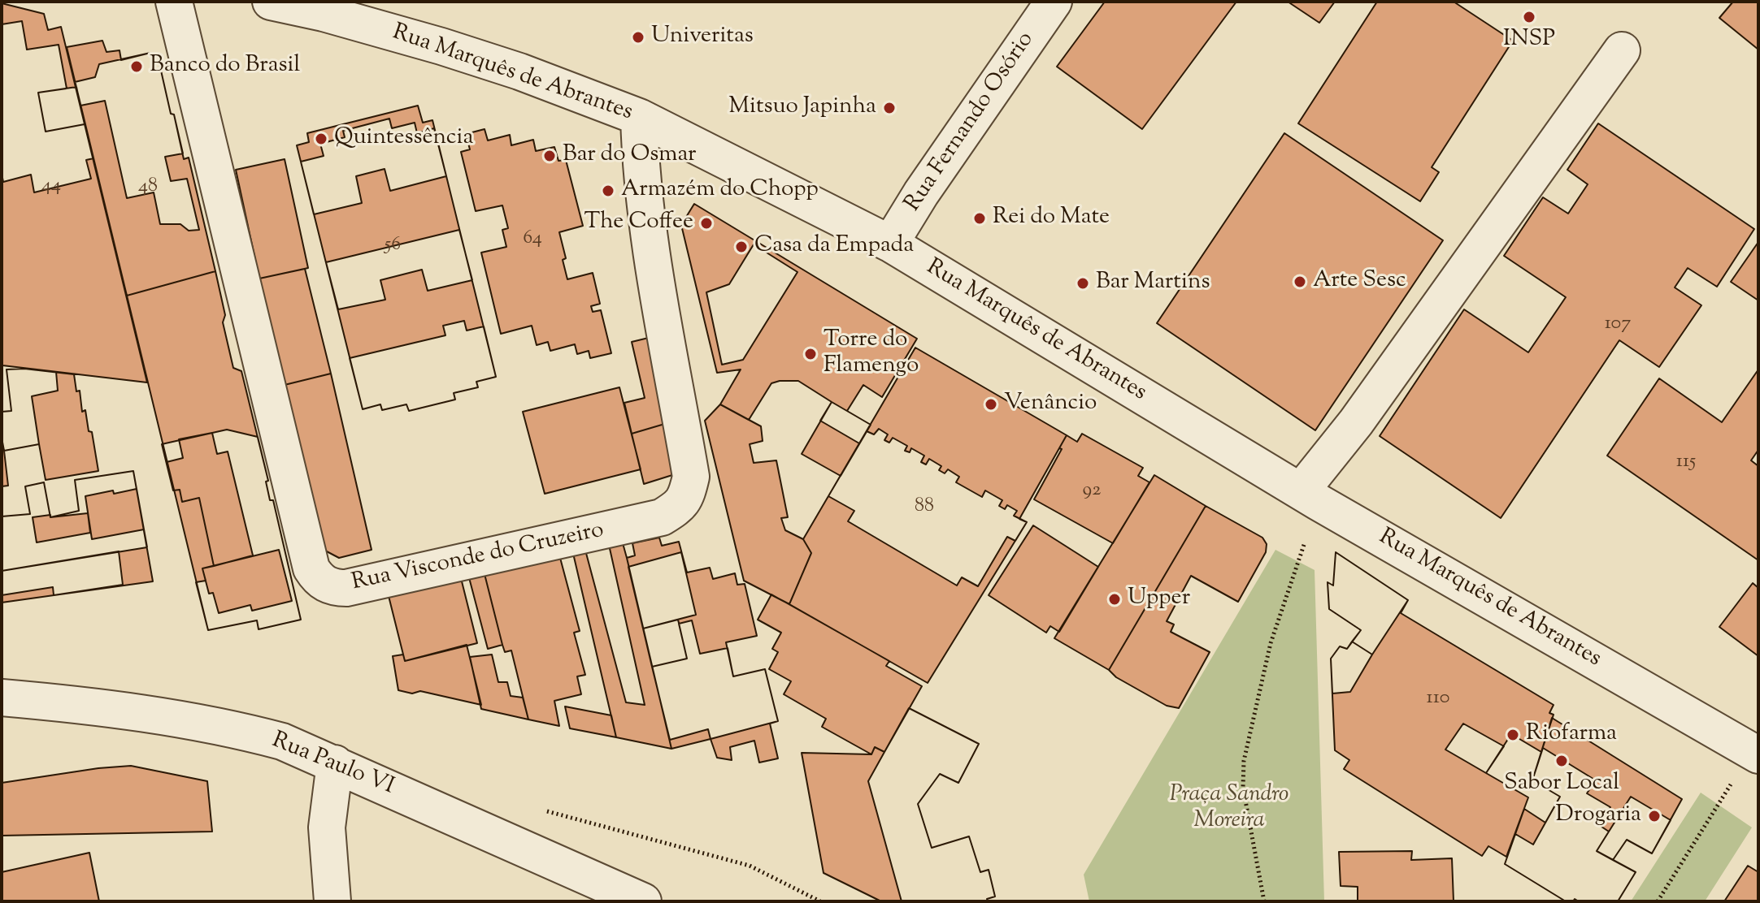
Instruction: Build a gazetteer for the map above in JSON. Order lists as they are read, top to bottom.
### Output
{
  "streets": {
    "street": [
      "Rua Marquês de Abrantes",
      "Rua Fernando Osório",
      "Rua Visconde do Cruzeiro",
      "Rua Paulo VI"
    ]
  },
  "crossings": [
    ["Rua Marquês de Abrantes", "Rua Fernando Osório"],
    ["Rua Marquês de Abrantes", "Rua Visconde do Cruzeiro"]
  ],
  "parks": ["Praça Sandro Moreira"],
  "places": [
    "INSP",
    "Univeritas",
    "Banco do Brasil",
    "Mitsuo Japinha",
    "Quintessência",
    "Bar do Osmar",
    "Armazém do Chopp",
    "Rei do Mate",
    "The Coffee",
    "Casa da Empada",
    "Arte Sesc",
    "Bar Martins",
    "Torre do Flamengo",
    "Venâncio",
    "Upper",
    "Riofarma",
    "Sabor Local",
    "Drogaria"
  ],
  "house_numbers": [
    "44",
    "48",
    "64",
    "56",
    "107",
    "115",
    "92",
    "88",
    "110"
  ]
}
